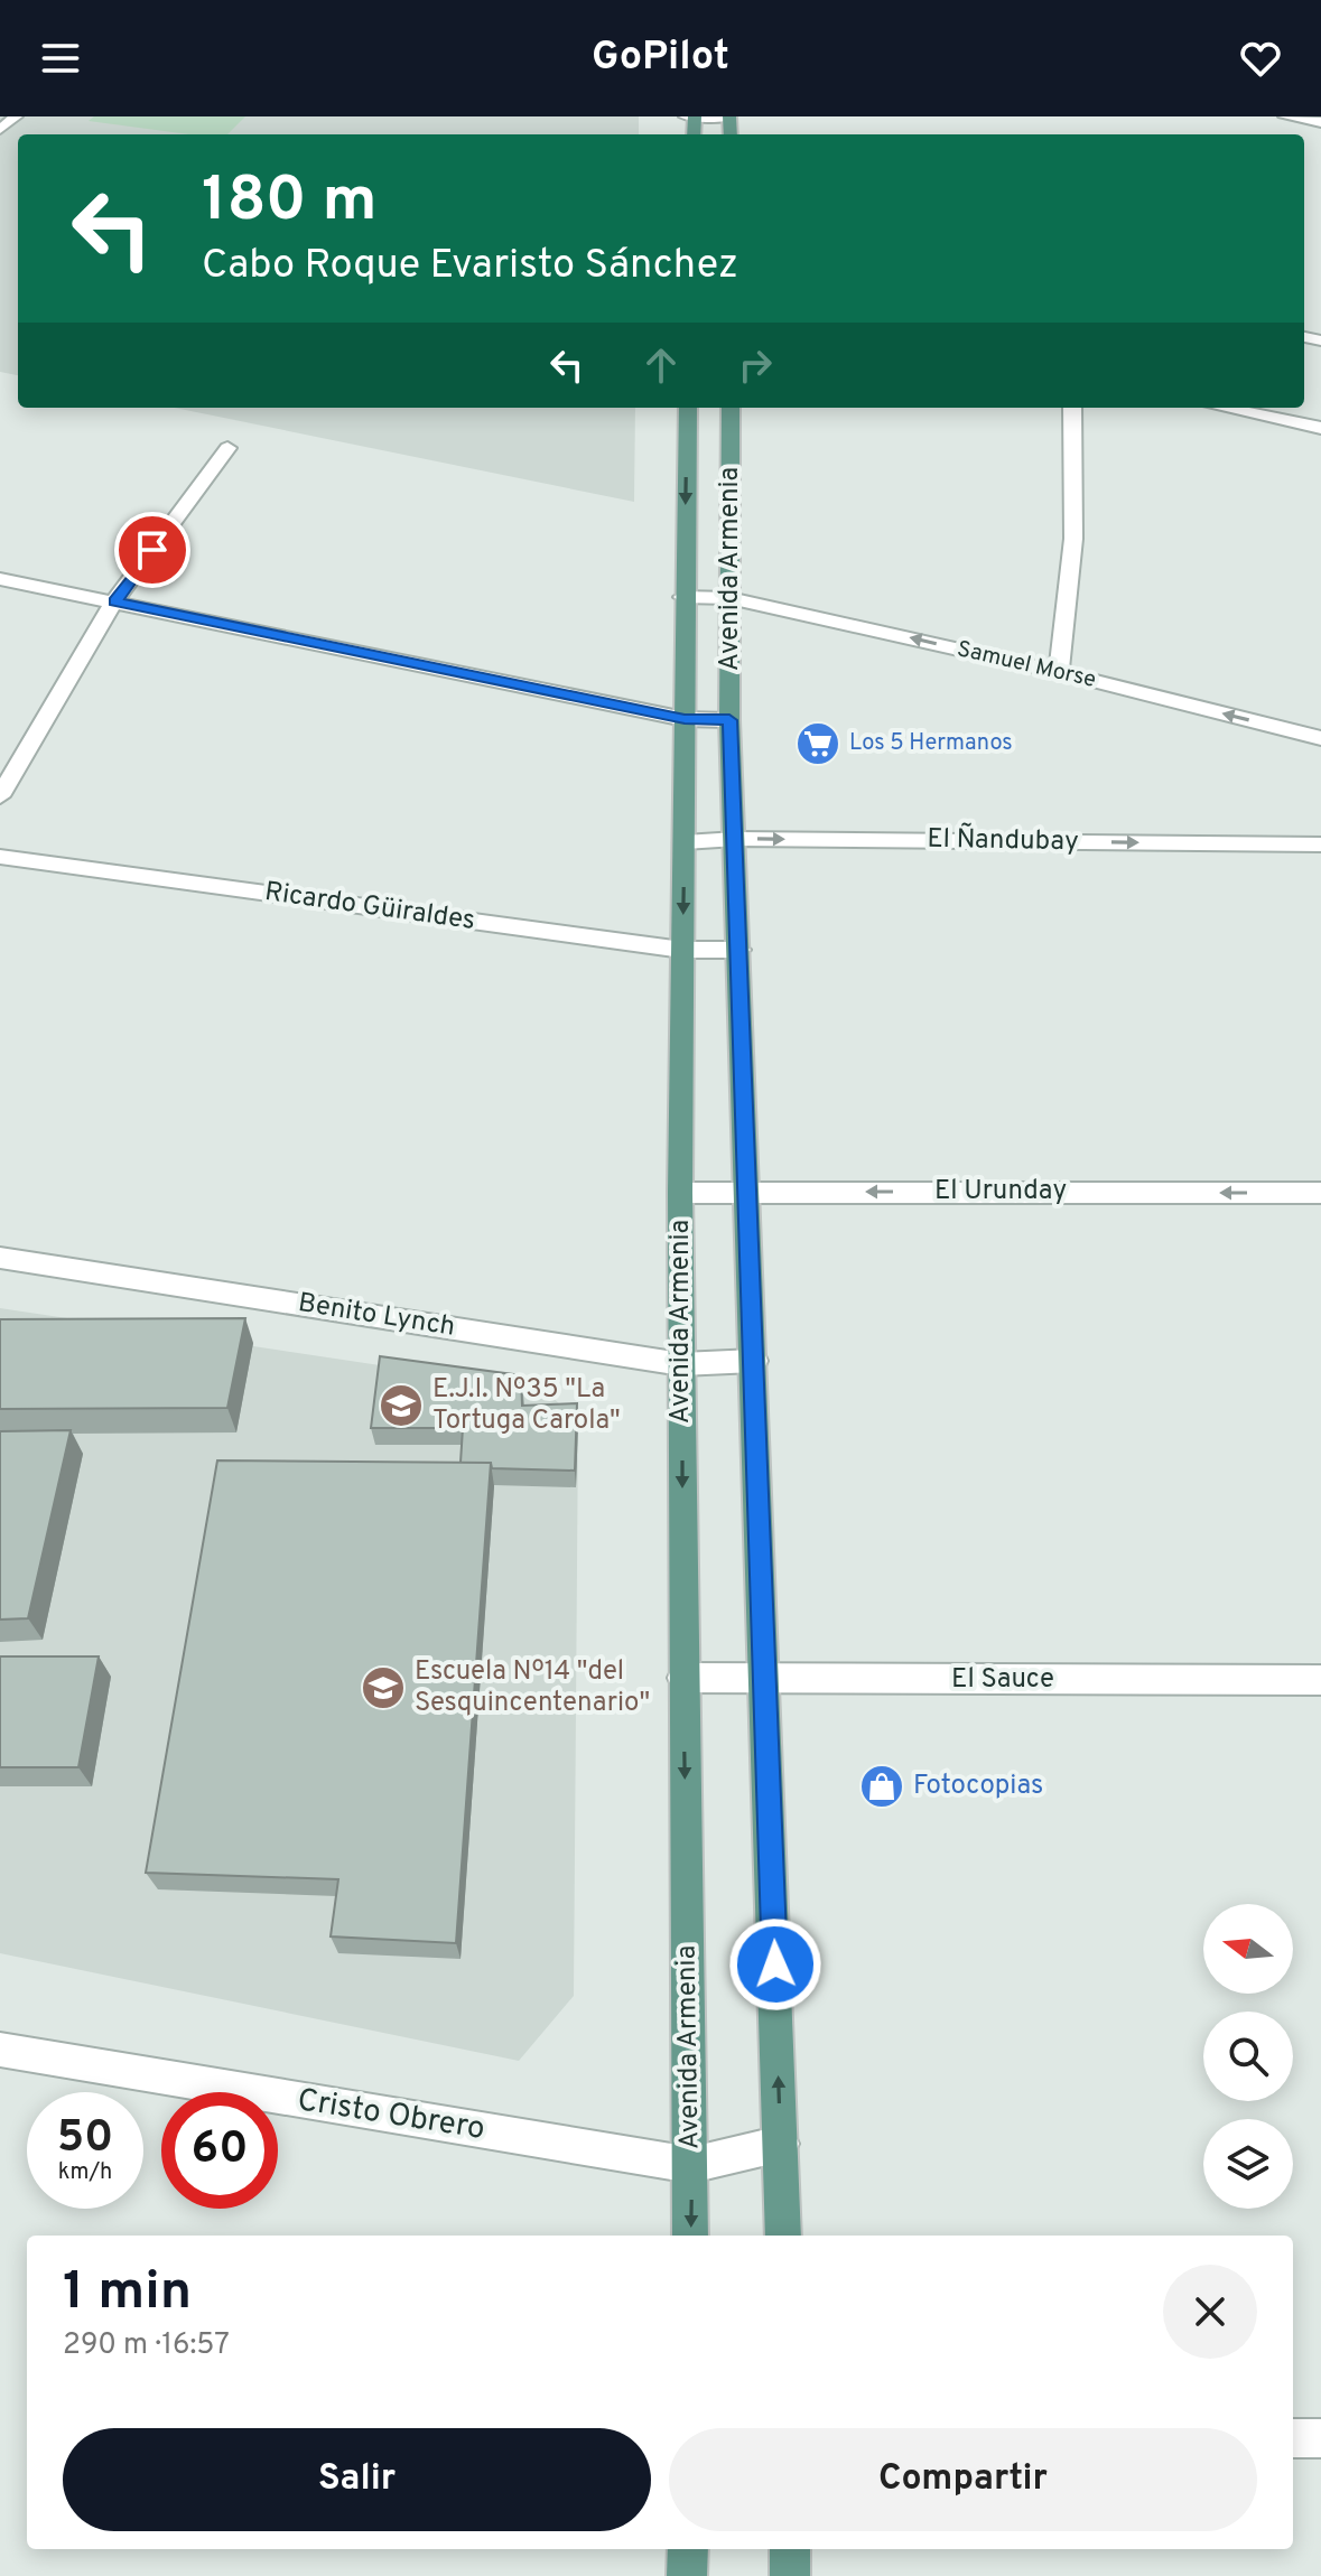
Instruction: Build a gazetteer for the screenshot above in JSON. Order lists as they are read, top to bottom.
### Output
{
  "streets": {
    "main road": ["Avenida Armenia"],
    "street": [
      "Samuel Morse",
      "El Ñandubay",
      "Ricardo Güiraldes",
      "El Urunday",
      "Benito Lynch",
      "El Sauce",
      "Cristo Obrero"
    ]
  },
  "crossings": [
    ["Avenida Armenia", "Samuel Morse"],
    ["Avenida Armenia", "El Ñandubay"],
    ["Avenida Armenia", "Ricardo Güiraldes"],
    ["Avenida Armenia", "El Urunday"],
    ["Avenida Armenia", "Benito Lynch"],
    ["Avenida Armenia", "El Sauce"],
    ["Avenida Armenia", "Cristo Obrero"]
  ],
  "one_way": ["Samuel Morse", "El Ñandubay", "El Urunday"],
  "places": {
    "supermarket": ["Los 5 Hermanos"],
    "school or university": ["E.J.I. Nº35 \"La Tortuga Carola\"", "Escuela Nº14 \"del Sesquincentenario\""],
    "shop": ["Fotocopias"]
  },
  "north": "left",
  "page": {
    "header": "GoPilot",
    "turn": ["180 m", "Cabo Roque Evaristo Sánchez"],
    "speed": "50 km/h",
    "limit": "60",
    "heading": ["1 min", "290 m · 16:57"],
    "buttons": ["Salir", "Compartir"]
  }
}
